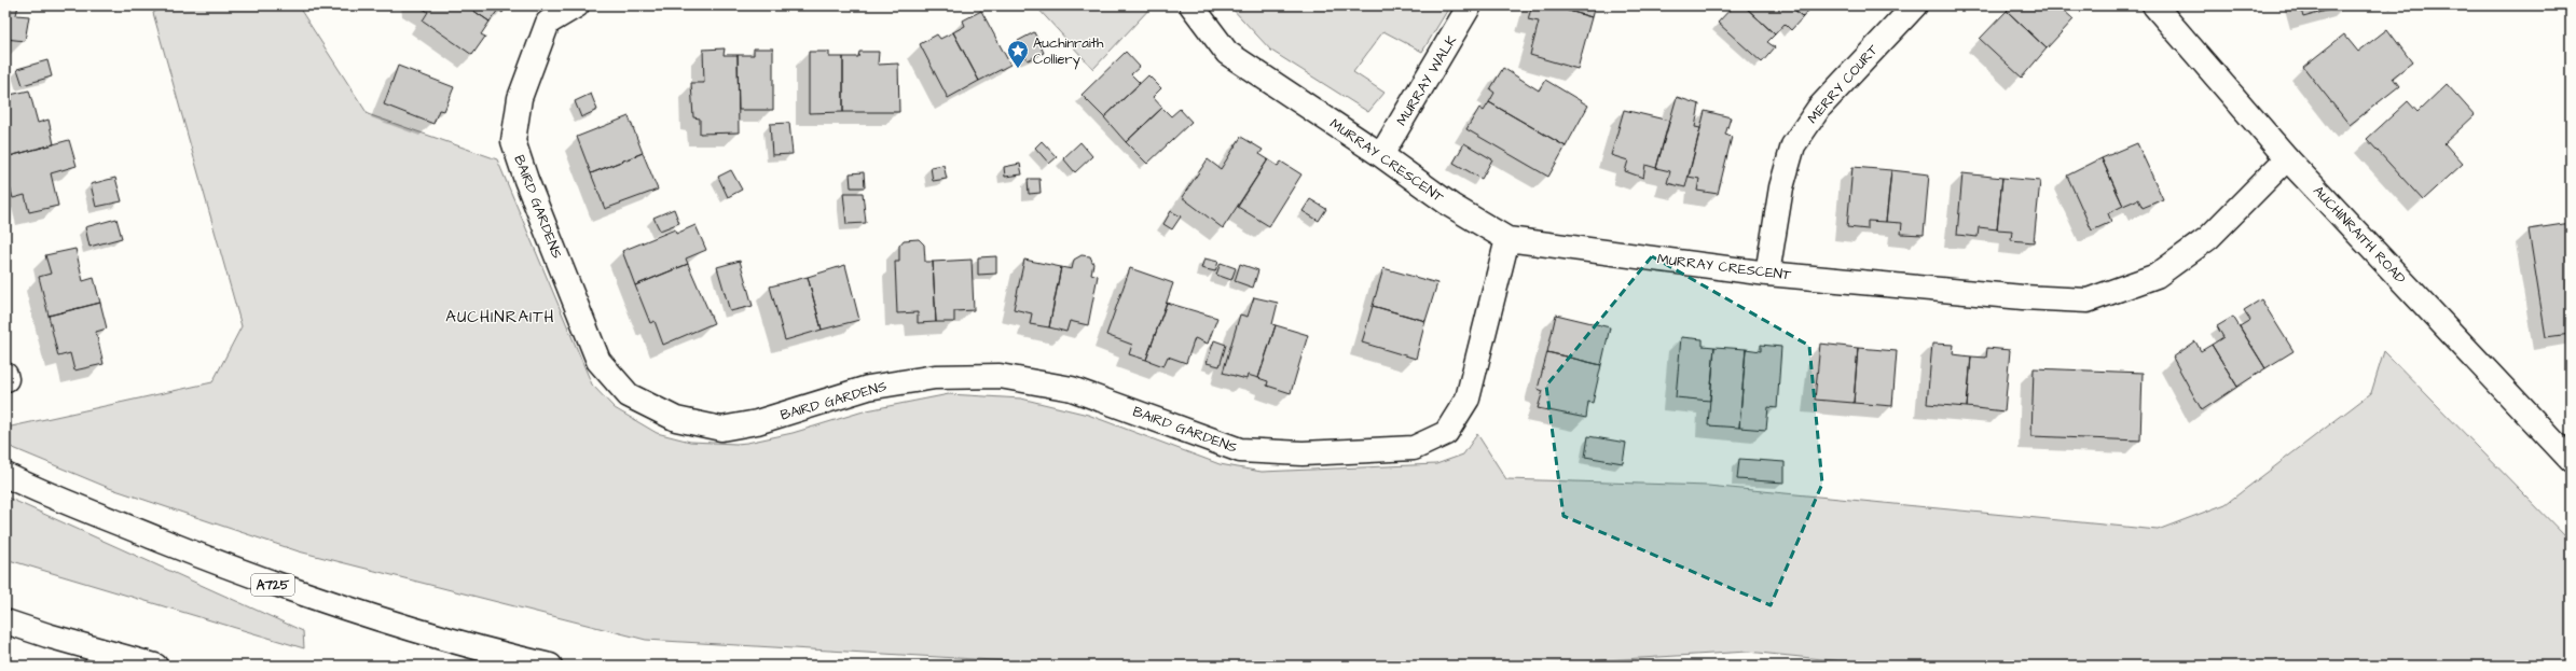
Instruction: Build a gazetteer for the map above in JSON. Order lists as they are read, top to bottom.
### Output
{
  "streets": {
    "main road": [
      "MURRAY WALK",
      "MERRY COURT",
      "MURRAY CRESCENT",
      "BAIRD GARDENS",
      "AUCHINRAITH ROAD",
      "A725"
    ]
  },
  "crossings": [
    ["MURRAY WALK", "MURRAY CRESCENT"],
    ["MERRY COURT", "MURRAY CRESCENT"],
    ["MURRAY CRESCENT", "BAIRD GARDENS"],
    ["MURRAY CRESCENT", "AUCHINRAITH ROAD"]
  ],
  "districts": ["AUCHINRAITH"],
  "places": {
    "place": ["Auchinraith Colliery"]
  }
}
